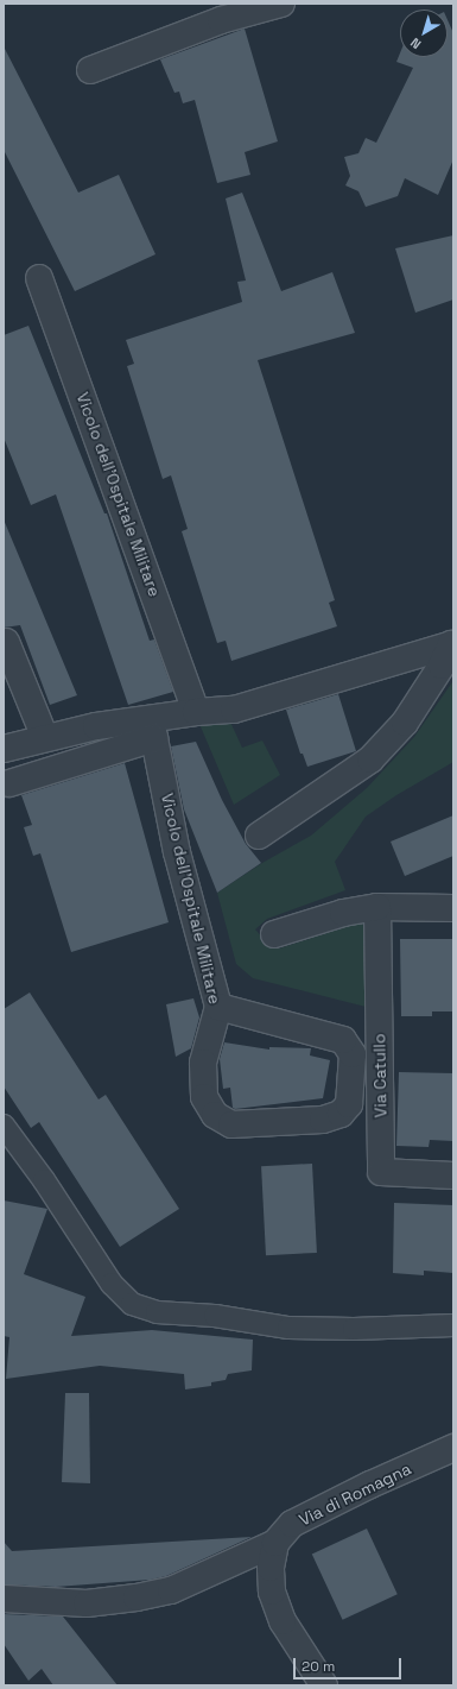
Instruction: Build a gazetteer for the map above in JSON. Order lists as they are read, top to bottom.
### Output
{
  "streets": {
    "street": ["Vicolo dell'Ospitale Militare", "Via Catullo", "Via di Romagna"]
  },
  "scale_bar": "20 m",
  "north": "bottom left"
}
